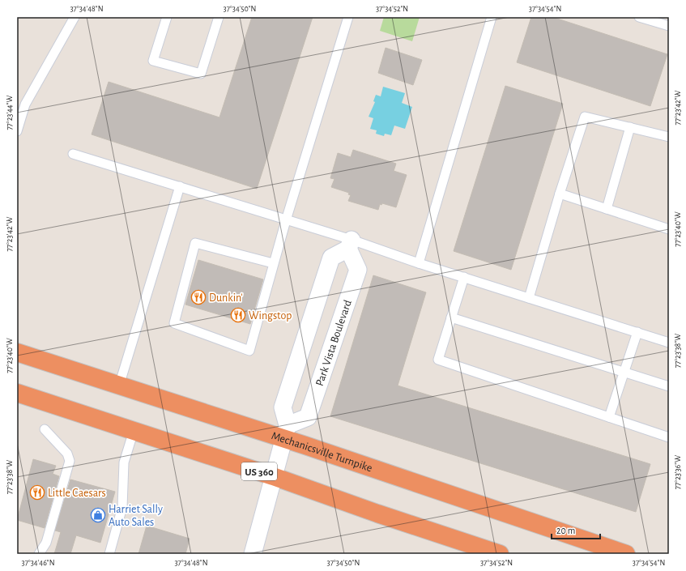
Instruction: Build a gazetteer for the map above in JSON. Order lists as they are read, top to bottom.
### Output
{
  "streets": {
    "highway": ["Mechanicsville Turnpike", "US 360"],
    "street": ["Park Vista Boulevard"]
  },
  "crossings": [
    ["Park Vista Boulevard", "Mechanicsville Turnpike"]
  ],
  "places": {
    "restaurant": ["Dunkin'", "Wingstop", "Little Caesars"],
    "shop": ["Harriet Sally Auto Sales"]
  },
  "scale_bar": "20 m",
  "coordinates": [
    "37°34'48\"N",
    "37°34'50\"N",
    "37°34'52\"N",
    "37°34'54\"N",
    "77°23'42\"W",
    "77°23'44\"W",
    "77°23'40\"W",
    "77°23'38\"W",
    "77°23'36\"W",
    "37°34'46\"N"
  ]
}
